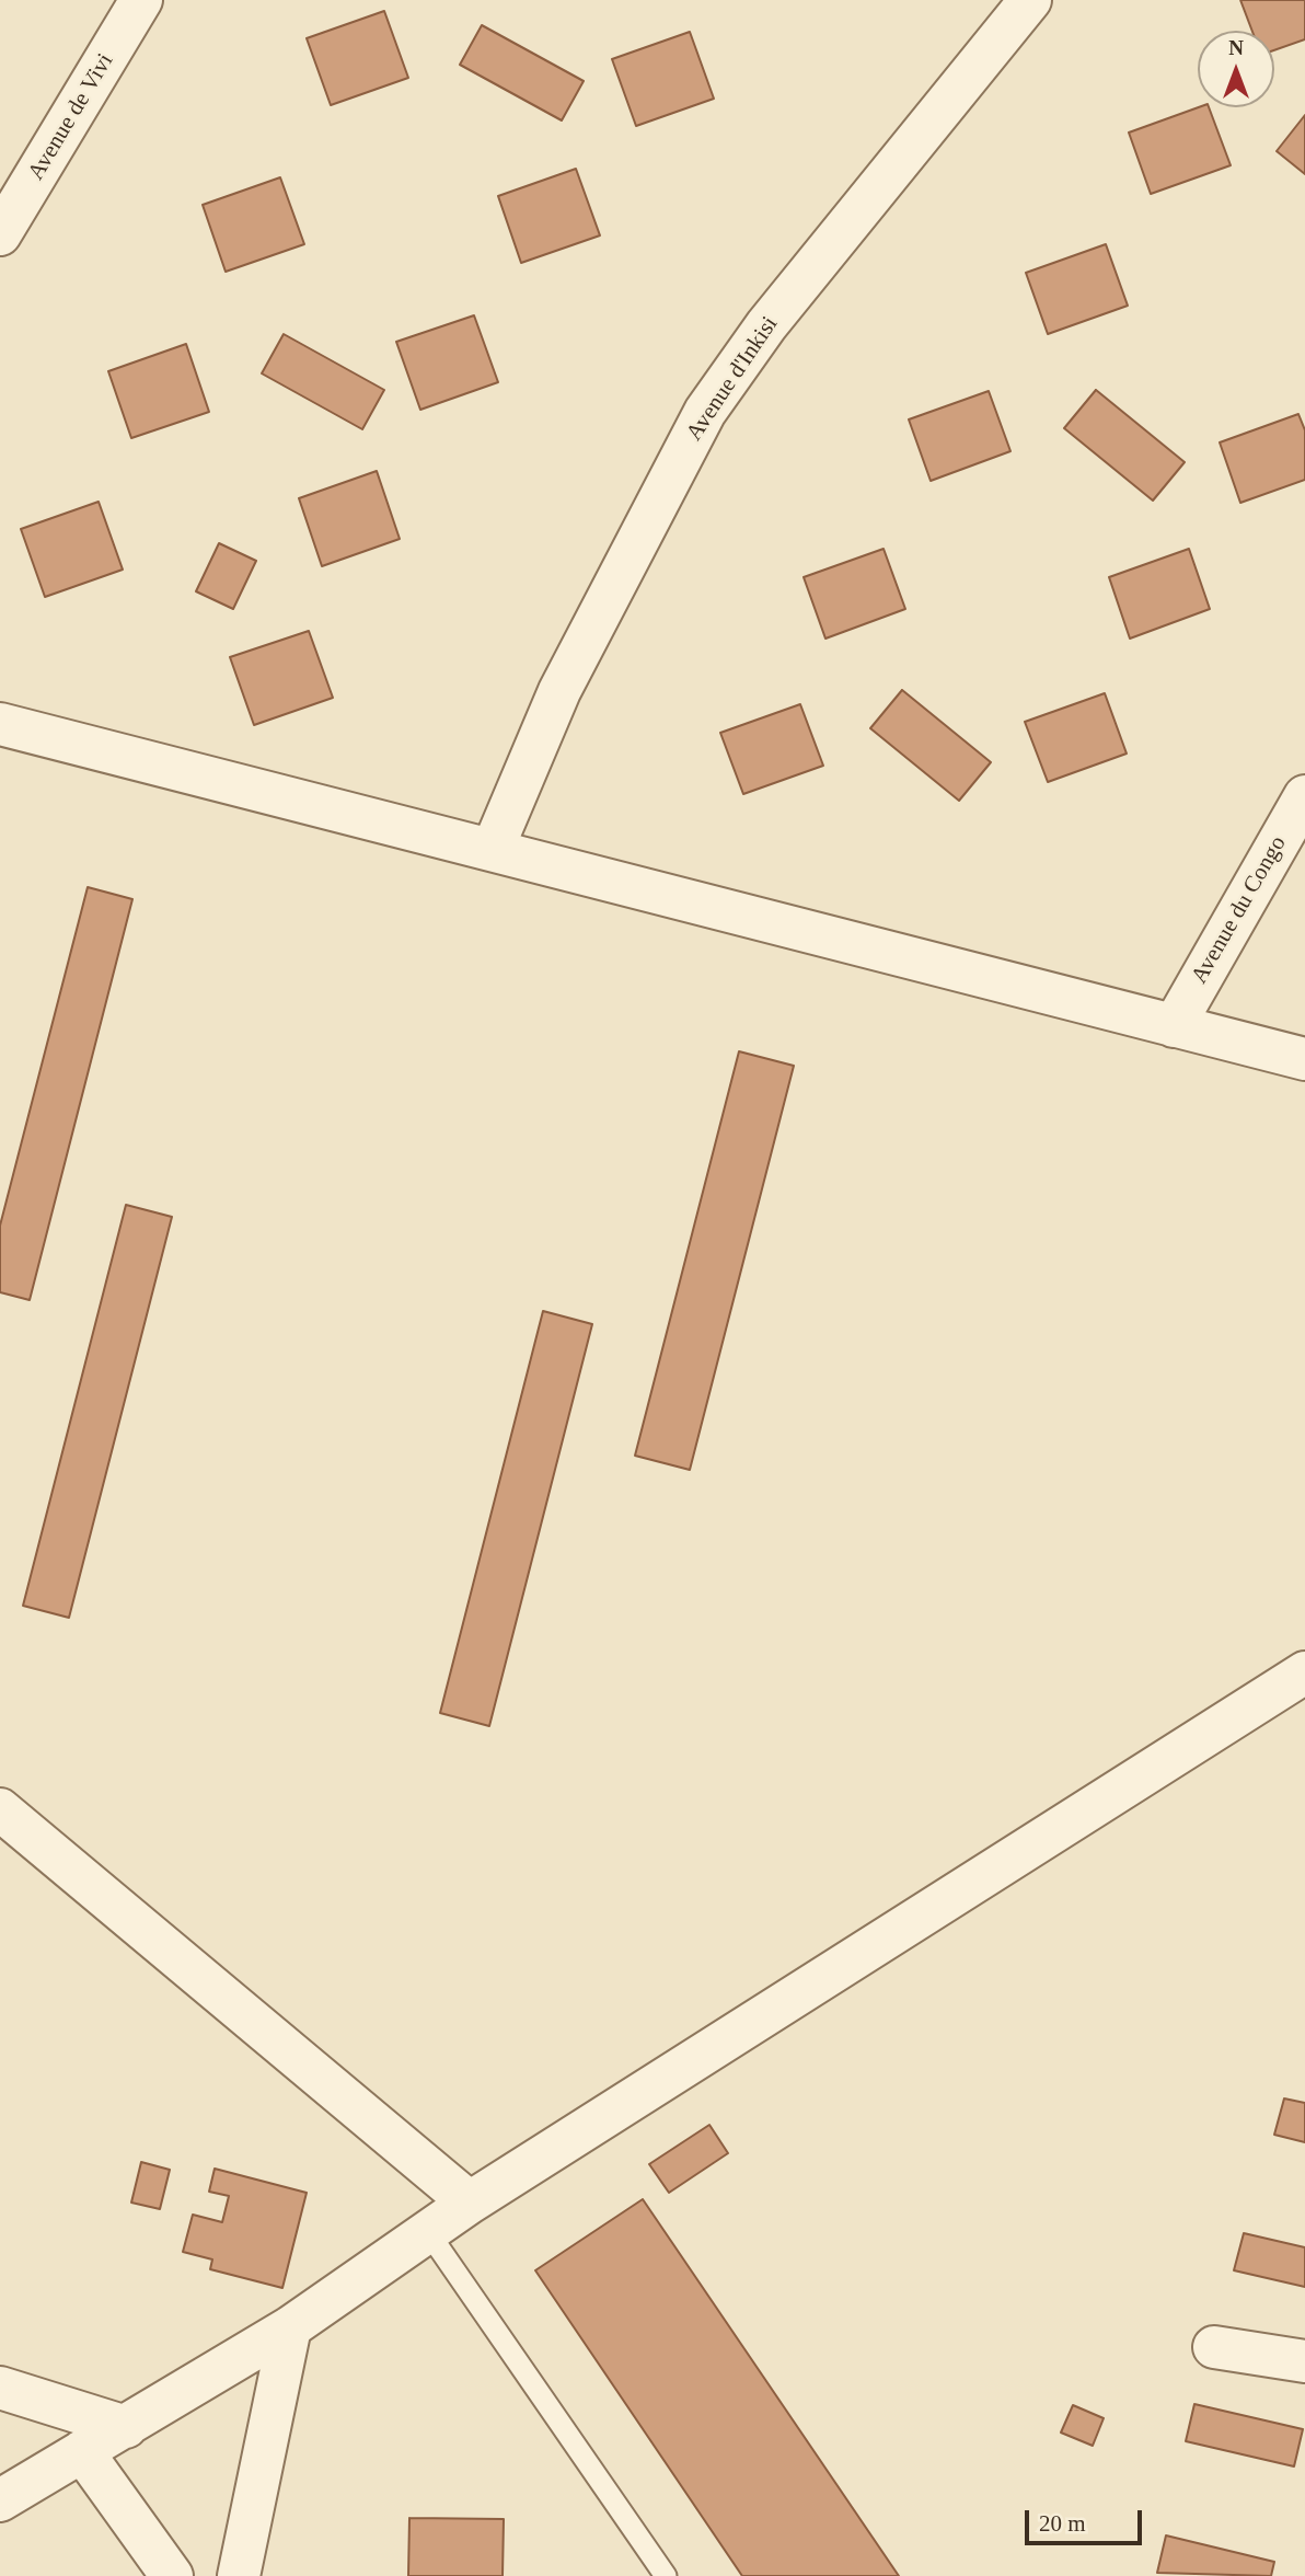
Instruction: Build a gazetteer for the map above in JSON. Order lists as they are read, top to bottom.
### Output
{
  "streets": {
    "street": ["Avenue de Vivi", "Avenue d'Inkisi", "Avenue du Congo"]
  },
  "scale_bar": "20 m",
  "north": "top"
}
